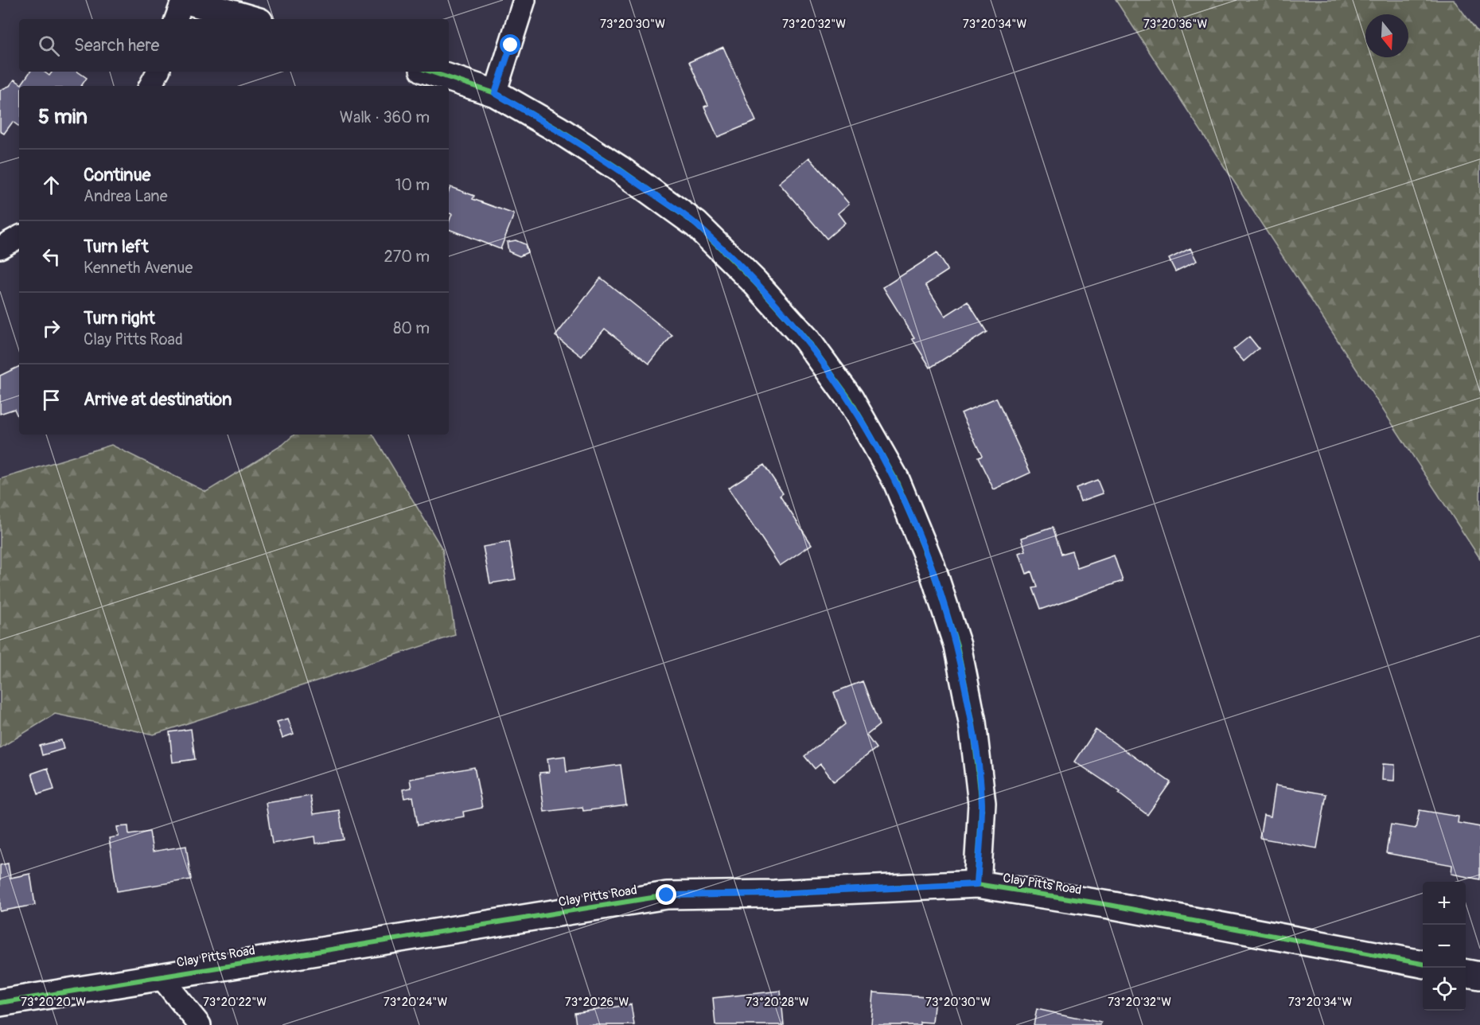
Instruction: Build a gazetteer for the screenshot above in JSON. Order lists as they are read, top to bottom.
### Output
{
  "streets": {
    "street": ["Clay Pitts Road"]
  },
  "north": "bottom",
  "page": {
    "search": "Search here",
    "heading": ["5 min", "Walk · 360 m"],
    "list": [
      ["Continue", "Andrea Lane", "10 m"],
      ["Turn left", "Kenneth Avenue", "270 m"],
      ["Turn right", "Clay Pitts Road", "80 m"],
      "Arrive at destination"
    ],
    "map_buttons": ["+", "−"]
  },
  "coordinates": [
    "73°20'30\"W",
    "73°20'32\"W",
    "73°20'34\"W",
    "73°20'36\"W",
    "73°20'20\"W",
    "73°20'22\"W",
    "73°20'24\"W",
    "73°20'26\"W",
    "73°20'28\"W"
  ]
}
